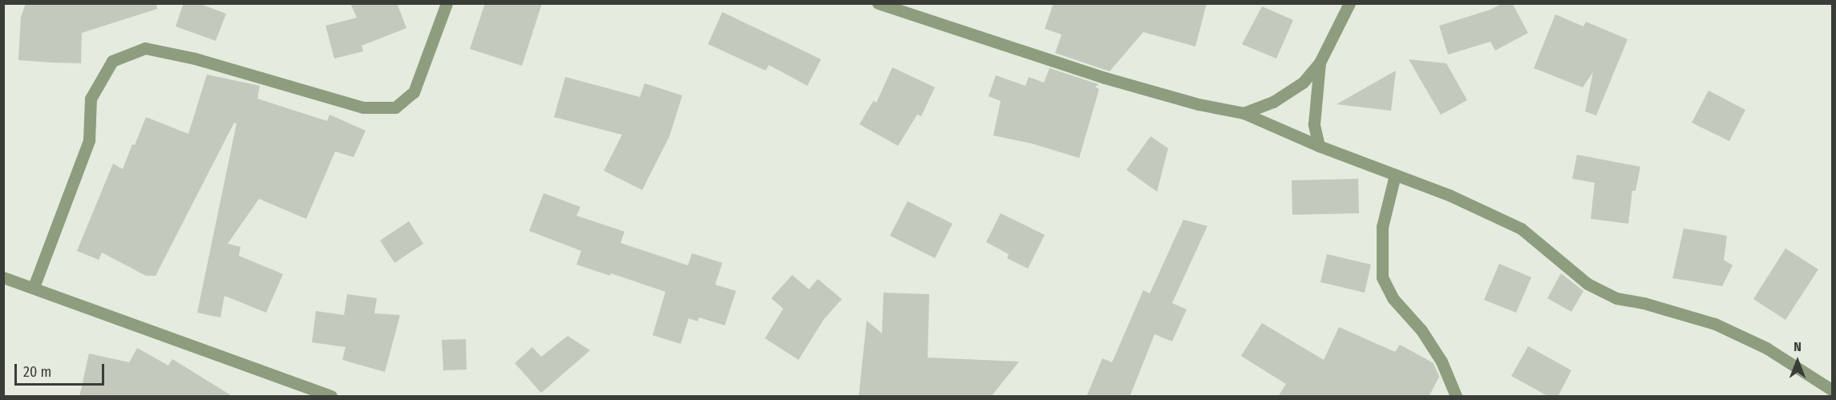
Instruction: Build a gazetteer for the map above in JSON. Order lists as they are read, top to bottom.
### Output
{
  "scale_bar": "20 m",
  "north": "top"
}
